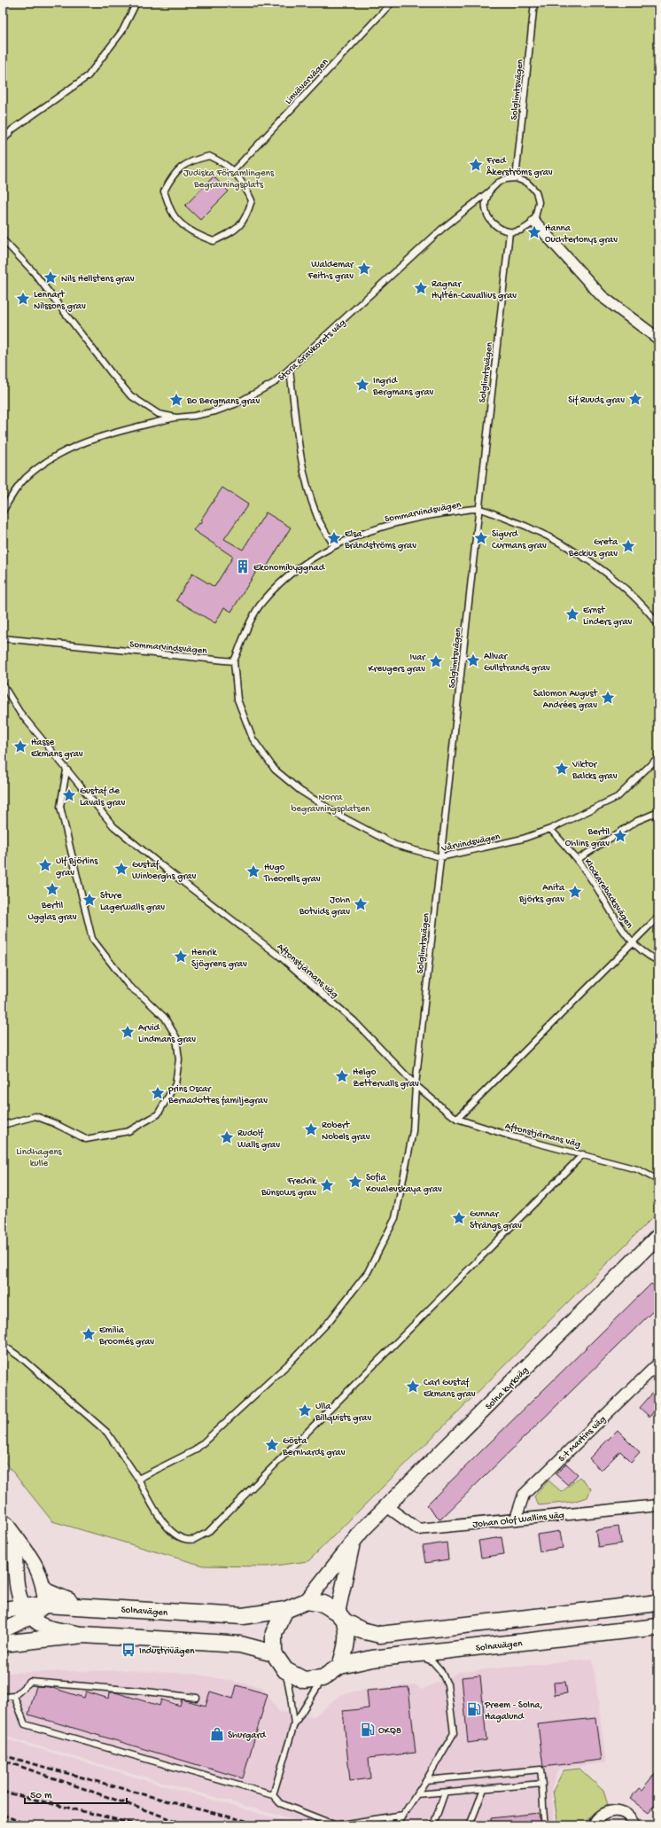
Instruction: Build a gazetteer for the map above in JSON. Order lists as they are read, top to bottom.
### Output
{
  "streets": {
    "main road": ["Solnavägen"],
    "street": ["Solna kyrkväg", "S:t Martins väg", "Johan Olof Wallins väg"],
    "lane": [
      "Linvävarvägen",
      "Solglimtsvägen",
      "Stora Gravkorets väg",
      "Sommarvindsvägen",
      "Vårvindsvägen",
      "Klockarebacksvägen",
      "Aftonstjärnans väg"
    ]
  },
  "crossings": [
    ["Solglimtsvägen", "Stora Gravkorets väg"],
    ["Solglimtsvägen", "Sommarvindsvägen"],
    ["Solglimtsvägen", "Vårvindsvägen"],
    ["Solglimtsvägen", "Aftonstjärnans väg"],
    ["Sommarvindsvägen", "Vårvindsvägen"],
    ["Vårvindsvägen", "Klockarebacksvägen"],
    ["Solna kyrkväg", "Johan Olof Wallins väg"],
    ["Solna kyrkväg", "Solnavägen"],
    ["S:t Martins väg", "Johan Olof Wallins väg"]
  ],
  "parks": ["Judiska Församlingens Begravningsplats", "Norra begravningsplatsen", "Lindhagens kulle"],
  "places": {
    "place": [
      "Fred Åkerströms grav",
      "Hanna Ouchterlonys grav",
      "Waldemar Feiths grav",
      "Nils Hellstens grav",
      "Ragnar Hyltén-Cavallius grav",
      "Lennart Nilssons grav",
      "Ingrid Bergmans grav",
      "Sif Ruuds grav",
      "Bo Bergmans grav",
      "Elsa Brändströms grav",
      "Sigurd Curmans grav",
      "Greta Beckius grav",
      "Ernst Linders grav",
      "Allvar Gullstrands grav",
      "Ivar Kreugers grav",
      "Salomon August Andrées grav",
      "Hasse Ekmans grav",
      "Viktor Balcks grav",
      "Gustaf de Lavals grav",
      "Bertil Ohlins grav",
      "Ulf Björlins grav",
      "Gustaf Winberghs grav",
      "Hugo Theorells grav",
      "Bertil Ugglas grav",
      "Anita Björks grav",
      "Sture Lagerwalls grav",
      "John Botvids grav",
      "Henrik Sjögrens grav",
      "Arvid Lindmans grav",
      "Helgo Zettervalls grav",
      "prins Oscar Bernadottes familjegrav",
      "Robert Nobels grav",
      "Rudolf Walls grav",
      "Sofia Kovalevskaya grav",
      "Fredrik Bünsows grav",
      "Gunnar Strängs grav",
      "Emilia Broomés grav",
      "Carl Gustaf Ekmans grav",
      "Ulla Billquists grav",
      "Gösta Bernhards grav"
    ],
    "building": ["Ekonomibyggnad"],
    "bus stop": ["Industrivägen"],
    "fuel station": ["Preem - Solna, Hagalund", "OKQ8"],
    "shop": ["Shurgard"]
  },
  "scale_bar": "50 m"
}
